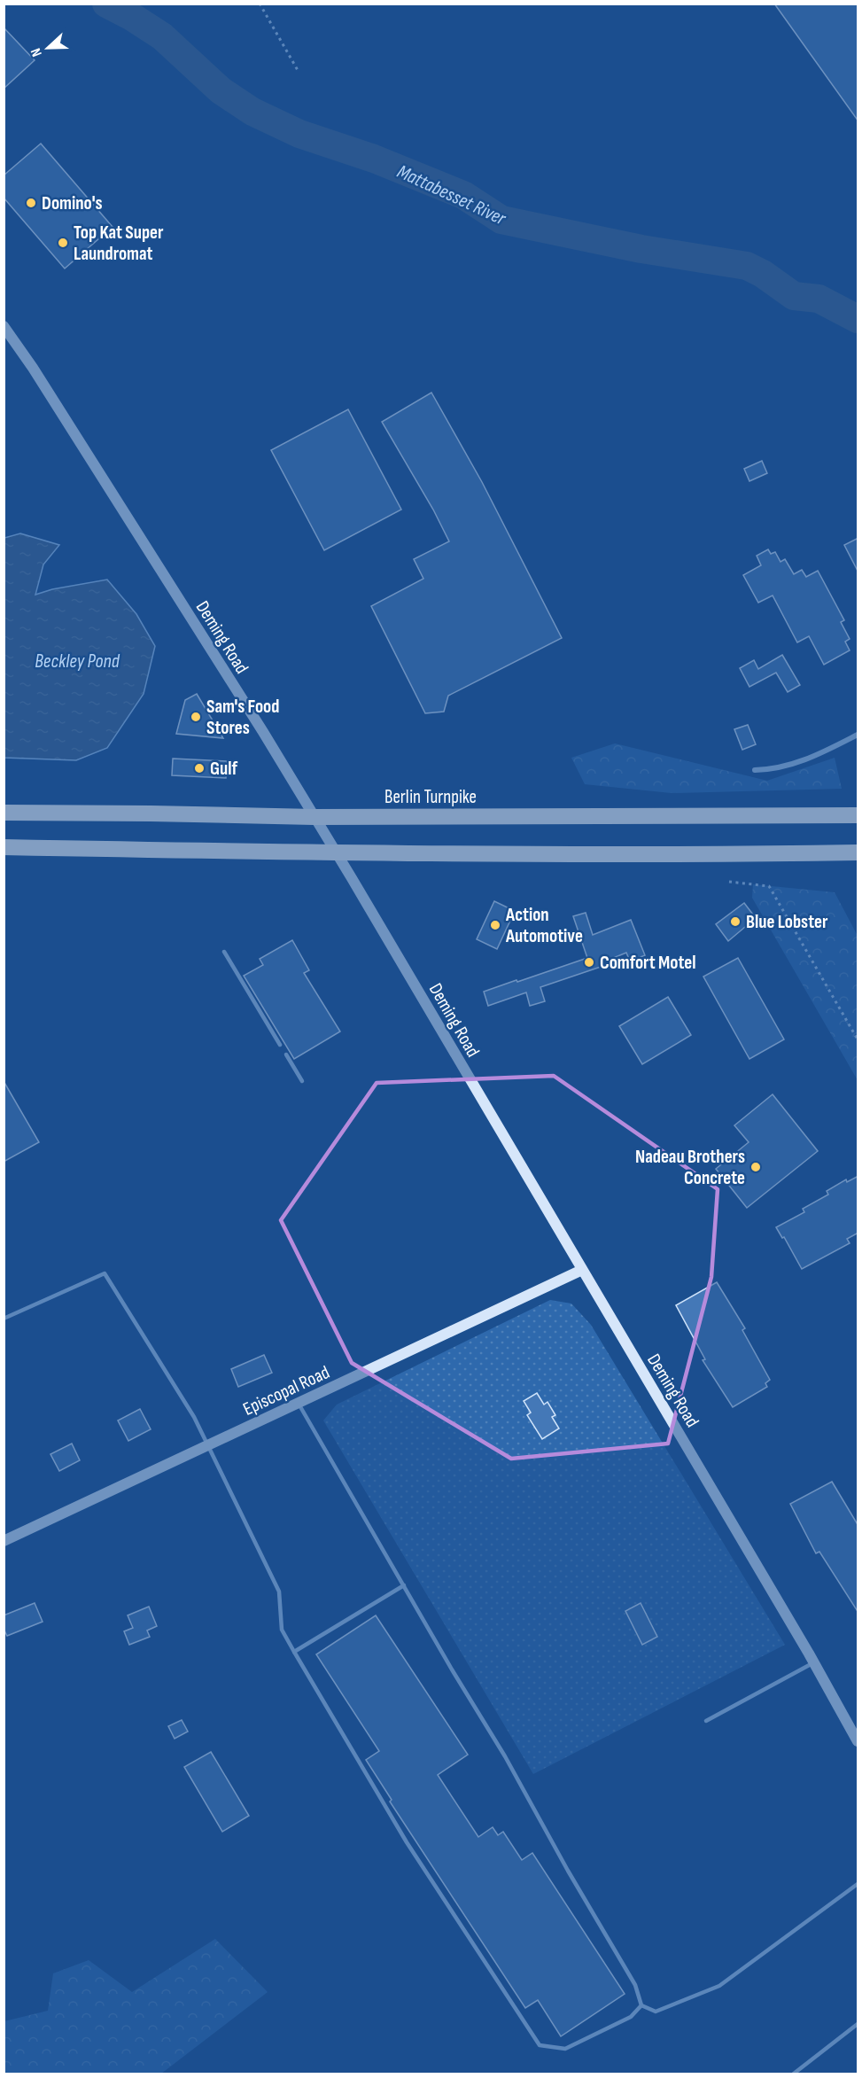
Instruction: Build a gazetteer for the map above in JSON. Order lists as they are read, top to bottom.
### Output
{
  "streets": {
    "highway": ["Berlin Turnpike"],
    "street": ["Deming Road", "Episcopal Road"]
  },
  "crossings": [
    ["Deming Road", "Berlin Turnpike"],
    ["Deming Road", "Episcopal Road"]
  ],
  "water": ["Mattabesset River", "Beckley Pond"],
  "places": [
    "Domino's",
    "Top Kat Super Laundromat",
    "Sam's Food Stores",
    "Gulf",
    "Blue Lobster",
    "Action Automotive",
    "Comfort Motel",
    "Nadeau Brothers Concrete"
  ],
  "north": "left"
}
